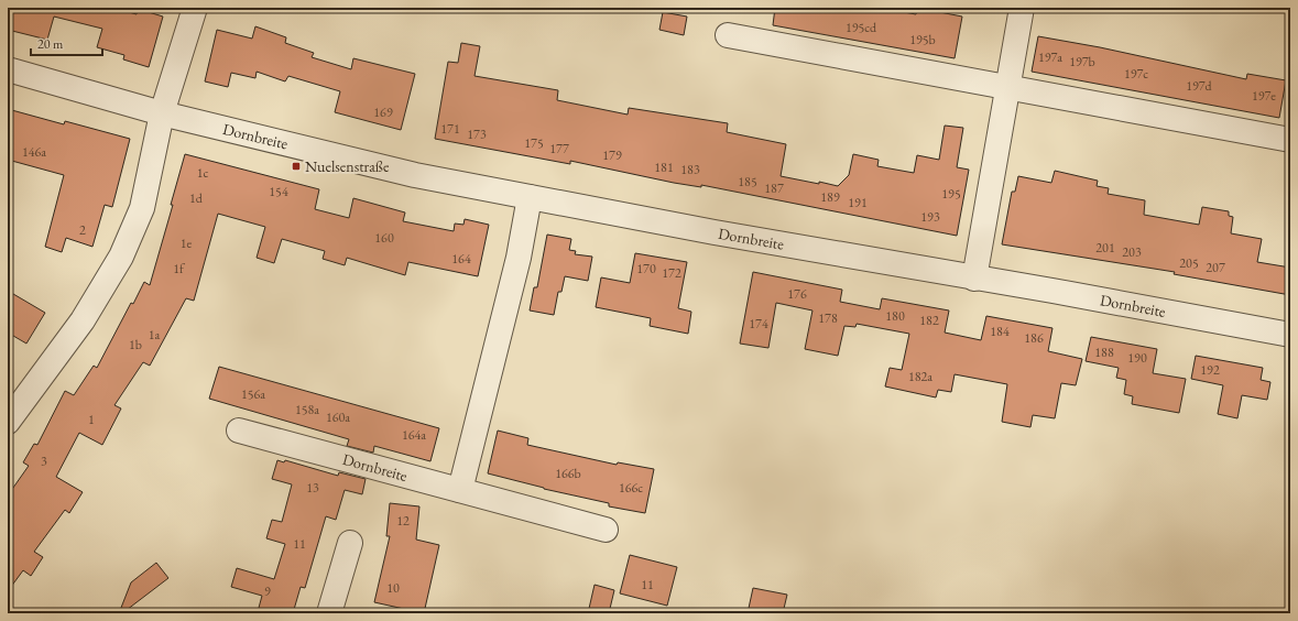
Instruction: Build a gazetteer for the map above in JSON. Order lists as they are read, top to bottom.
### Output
{
  "streets": {
    "street": ["Dornbreite"]
  },
  "places": {
    "transit": ["Nuelsenstraße"]
  },
  "house_numbers": [
    "195cd",
    "195b",
    "197a",
    "197b",
    "197c",
    "197d",
    "197e",
    "169",
    "171",
    "173",
    "175",
    "177",
    "146a",
    "179",
    "181",
    "183",
    "1c",
    "185",
    "187",
    "154",
    "195",
    "189",
    "1d",
    "191",
    "193",
    "2",
    "160",
    "1e",
    "201",
    "203",
    "164",
    "205",
    "207",
    "1f",
    "170",
    "172",
    "176",
    "180",
    "178",
    "182",
    "174",
    "184",
    "1a",
    "186",
    "1b",
    "188",
    "190",
    "192",
    "182a",
    "156a",
    "158a",
    "160a",
    "1",
    "164a",
    "3",
    "166b",
    "13",
    "166c",
    "12",
    "11",
    "11",
    "10",
    "9"
  ],
  "scale_bar": "20 m"
}
